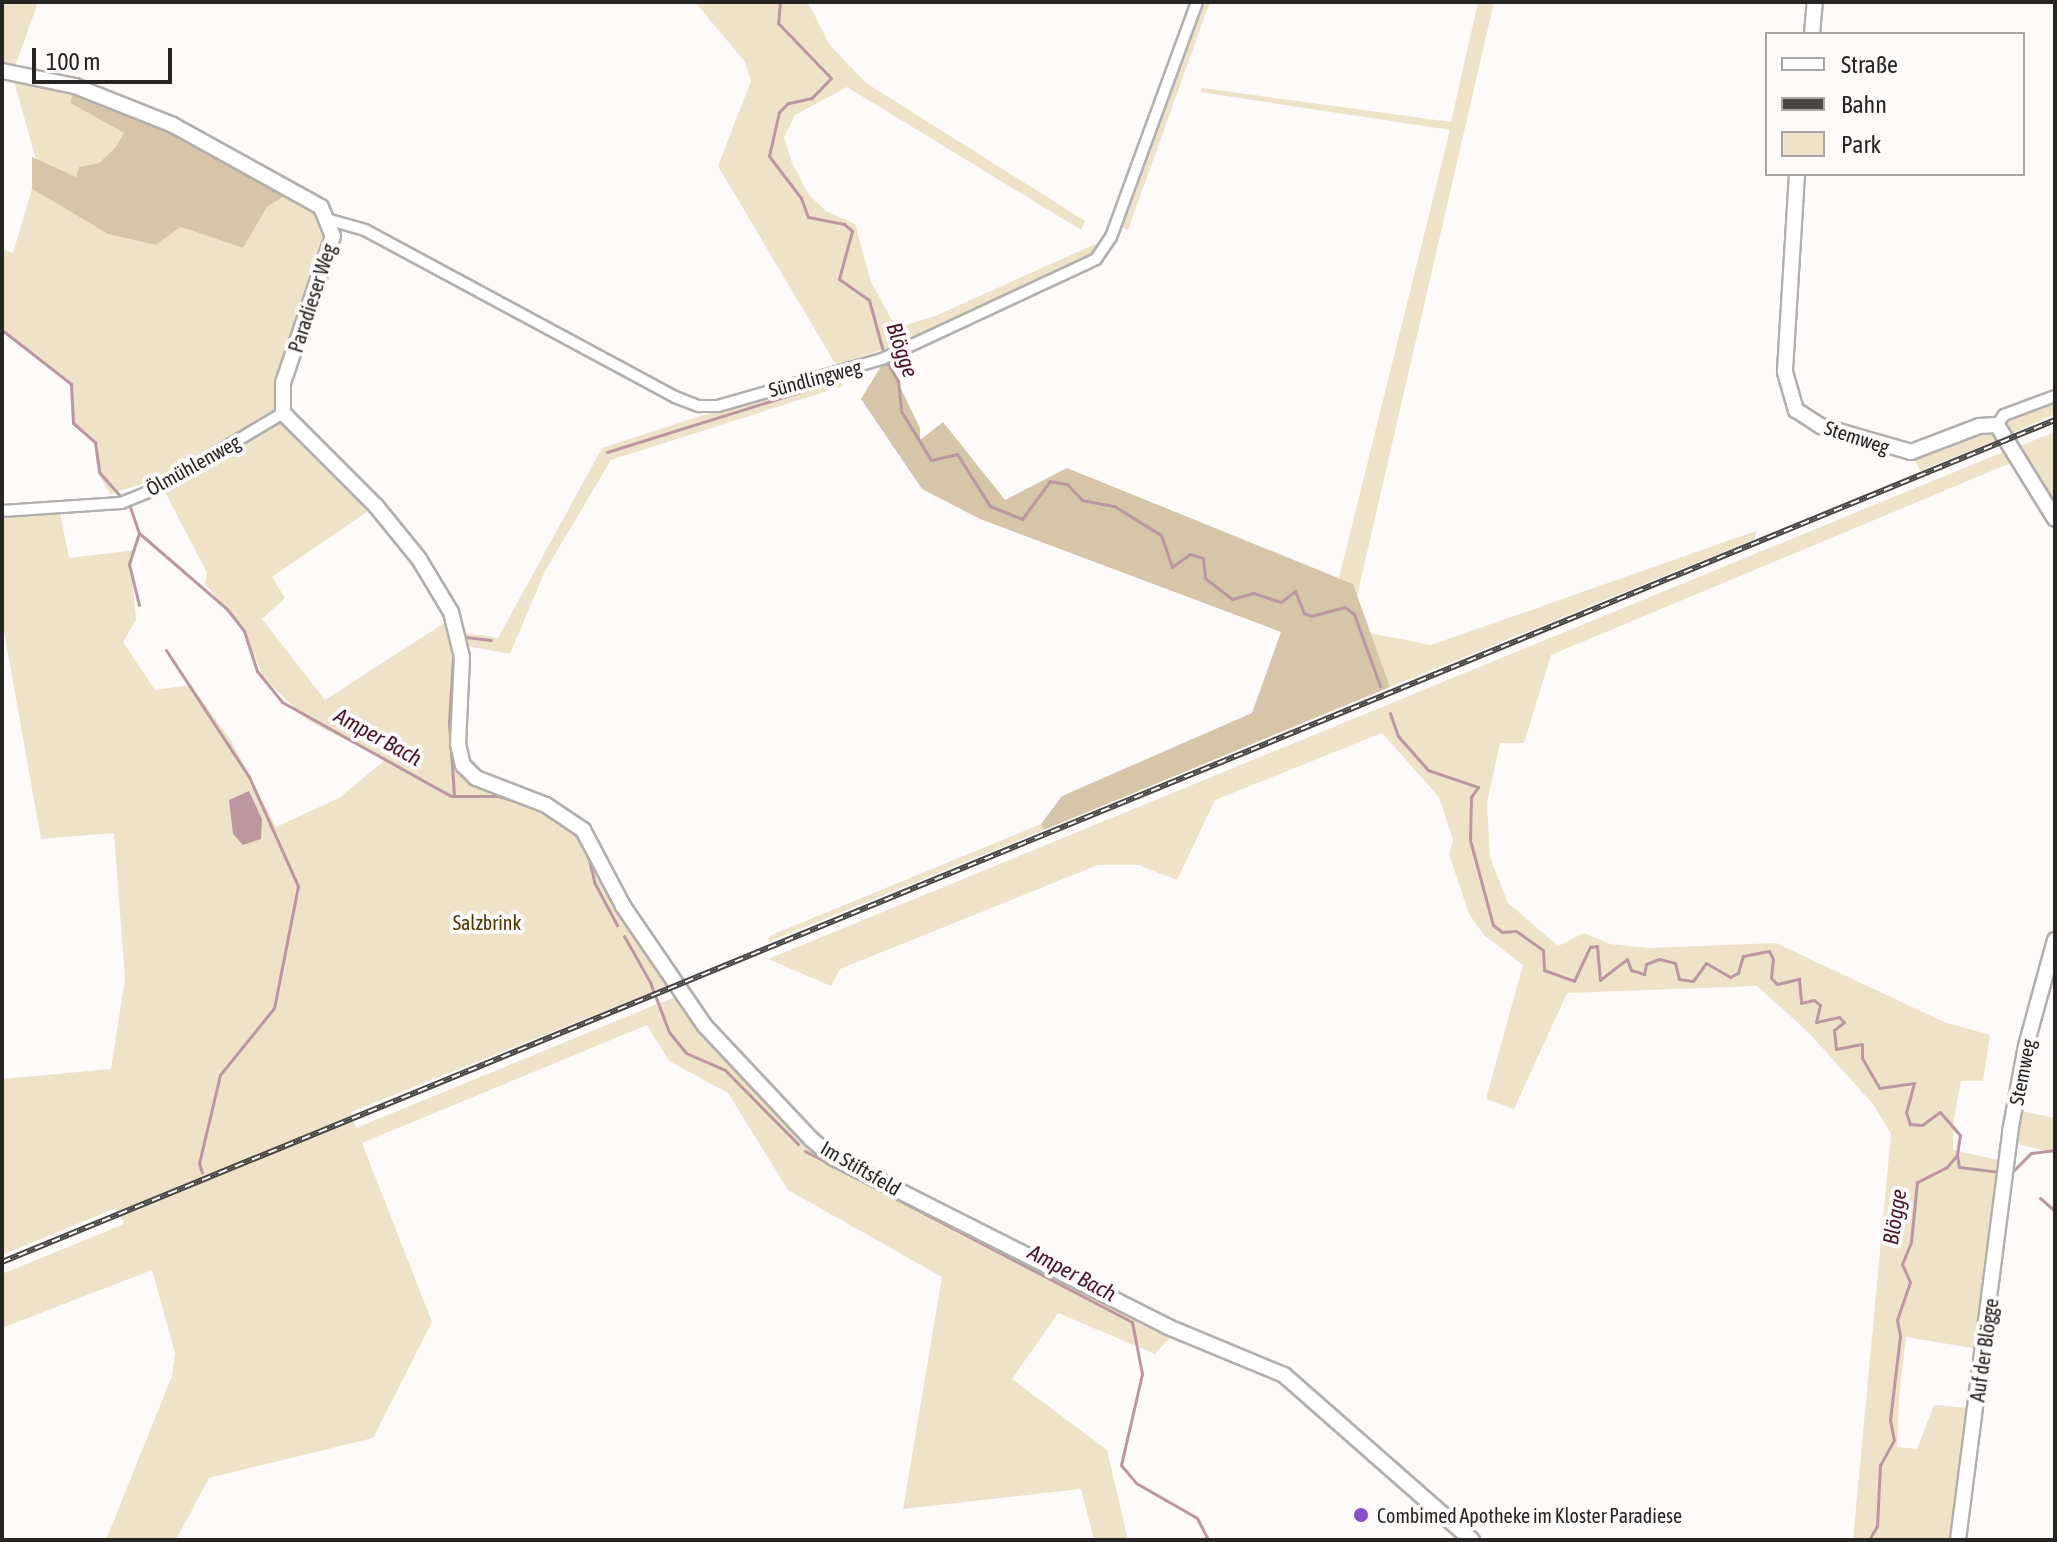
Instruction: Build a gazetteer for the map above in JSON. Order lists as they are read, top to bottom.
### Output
{
  "streets": {
    "street": [
      "Paradieser Weg",
      "Sündlingweg",
      "Stemweg",
      "Ölmühlenweg",
      "Im Stiftsfeld",
      "Auf der Blögge"
    ]
  },
  "crossings": [
    ["Paradieser Weg", "Sündlingweg"],
    ["Paradieser Weg", "Ölmühlenweg"],
    ["Paradieser Weg", "Im Stiftsfeld"],
    ["Stemweg", "Auf der Blögge"],
    ["Ölmühlenweg", "Im Stiftsfeld"]
  ],
  "water": ["Blögge", "Amper Bach"],
  "parks": ["Salzbrink"],
  "places": ["Combimed Apotheke im Kloster Paradiese"],
  "legend": ["Straße", "Bahn", "Park"],
  "scale_bar": "100 m"
}
